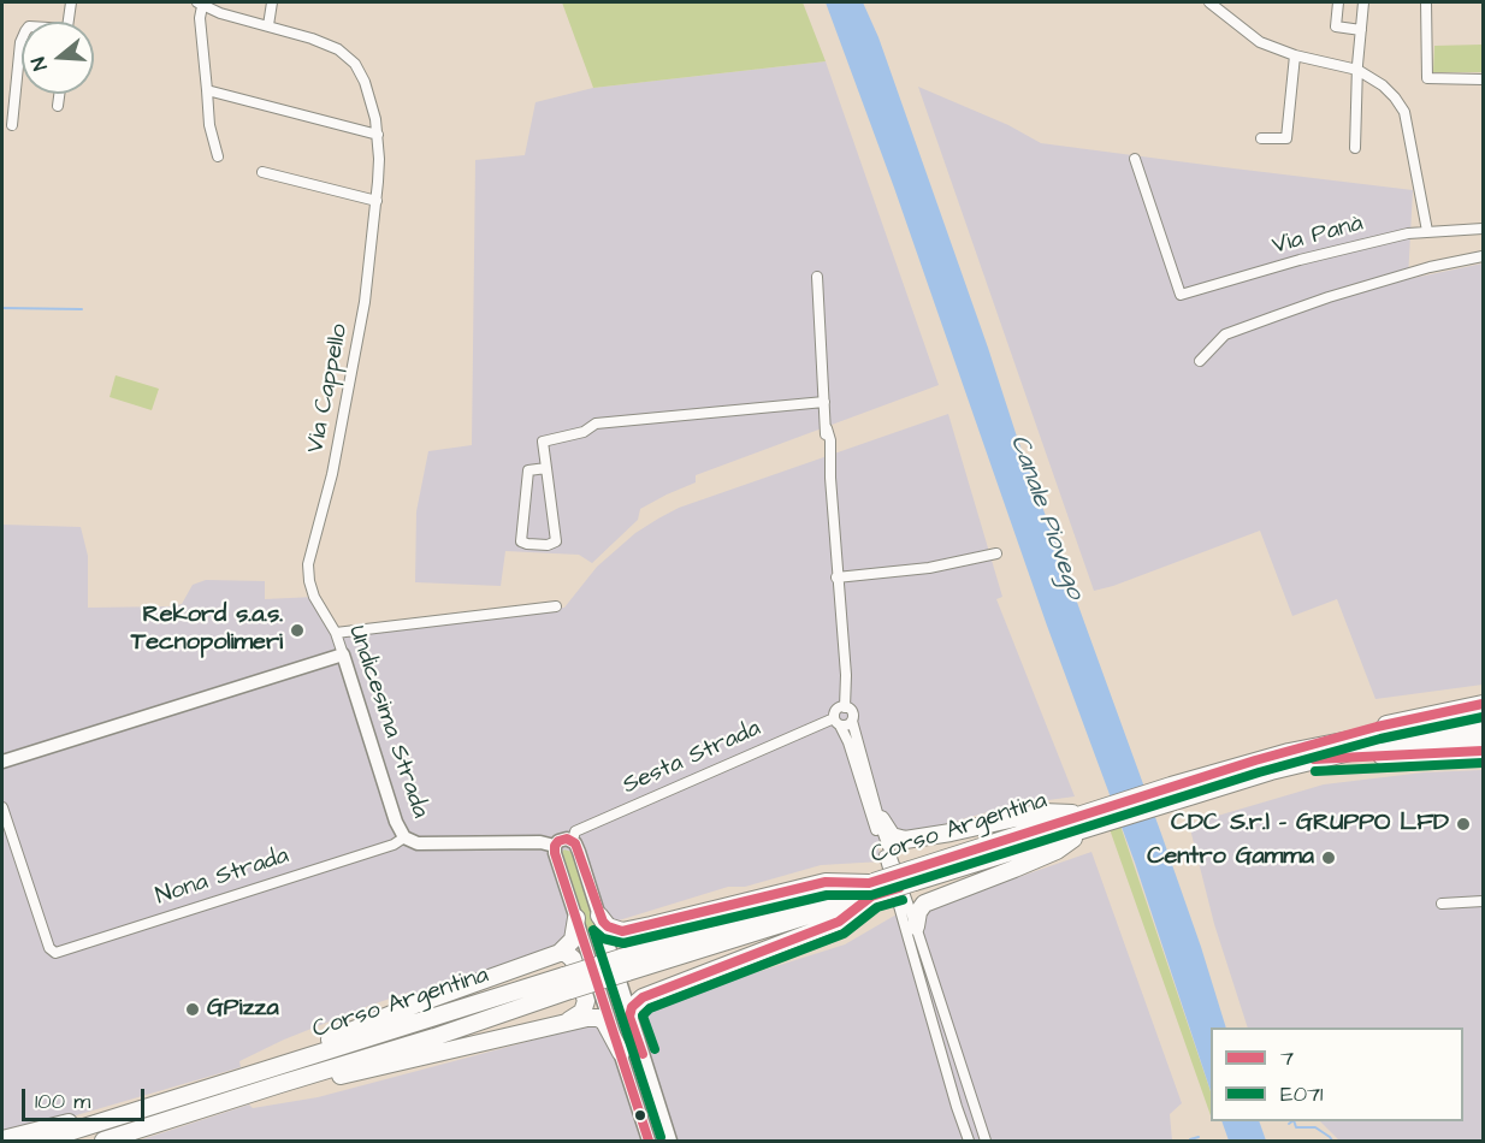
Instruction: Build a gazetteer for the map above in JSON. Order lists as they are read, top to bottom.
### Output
{
  "streets": {
    "highway": ["Corso Argentina"],
    "street": [
      "Via Panà",
      "Via Cappello",
      "Undicesima Strada",
      "Sesta Strada",
      "Nona Strada"
    ]
  },
  "crossings": [
    ["Via Cappello", "Undicesima Strada"],
    ["Undicesima Strada", "Nona Strada"]
  ],
  "water": ["Canale Piovego"],
  "places": [
    "Rekord s.a.s. Tecnopolimeri",
    "CDC S.r.l – GRUPPO LFD",
    "Centro Gamma",
    "GPizza"
  ],
  "lines": ["transit line 7", "transit line E071"],
  "legend": ["7", "E071"],
  "scale_bar": "100 m",
  "north": "left"
}
